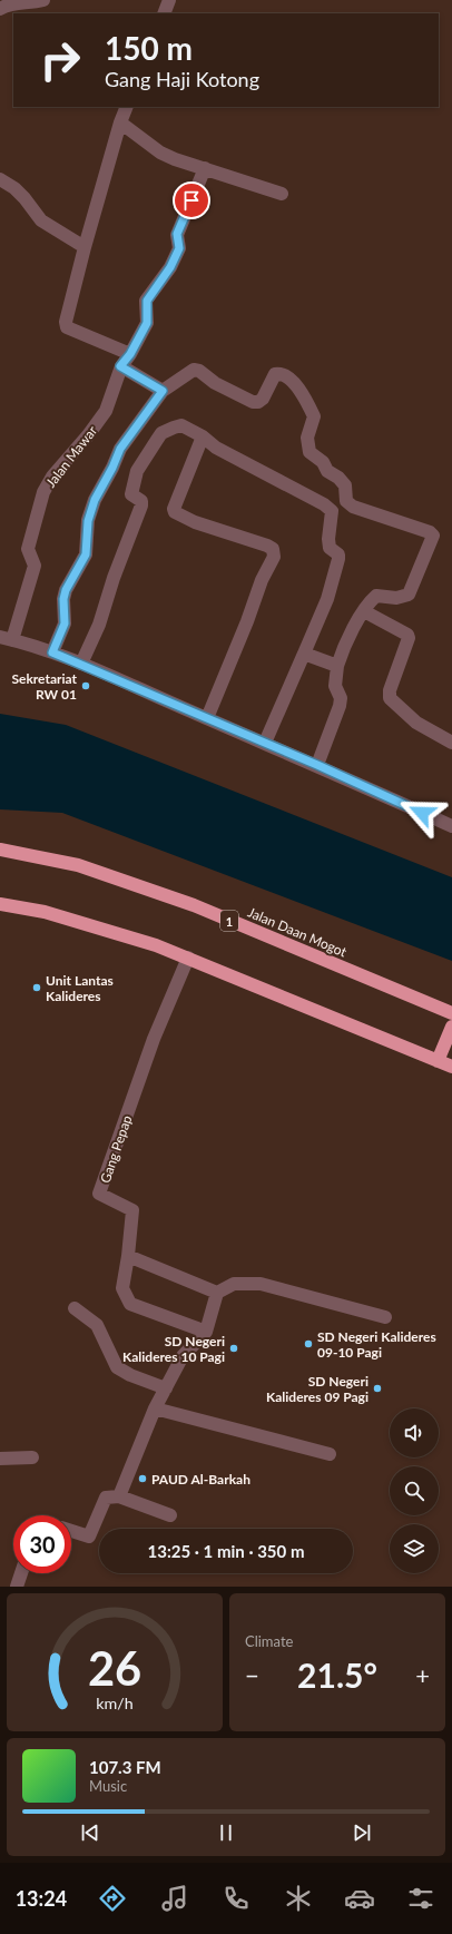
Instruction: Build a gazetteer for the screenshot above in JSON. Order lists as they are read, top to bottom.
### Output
{
  "streets": {
    "highway": ["1", "Jalan Daan Mogot"],
    "street": ["Jalan Mawar", "Gang Pepap"]
  },
  "places": [
    "Sekretariat RW 01",
    "Unit Lantas Kalideres",
    "SD Negeri Kalideres 09-10 Pagi",
    "SD Negeri Kalideres 10 Pagi",
    "SD Negeri Kalideres 09 Pagi",
    "PAUD Al-Barkah"
  ],
  "page": {
    "turn": ["150 m", "Gang Haji Kotong"],
    "limit": "30",
    "trip": "13:25 · 1 min · 350 m",
    "tile": "Climate",
    "heat": ["−", "21.5°", "+"],
    "song": ["107.3 FM", "Music"],
    "tabs": "13:24",
    "gauge": ["26", "km/h"]
  }
}
